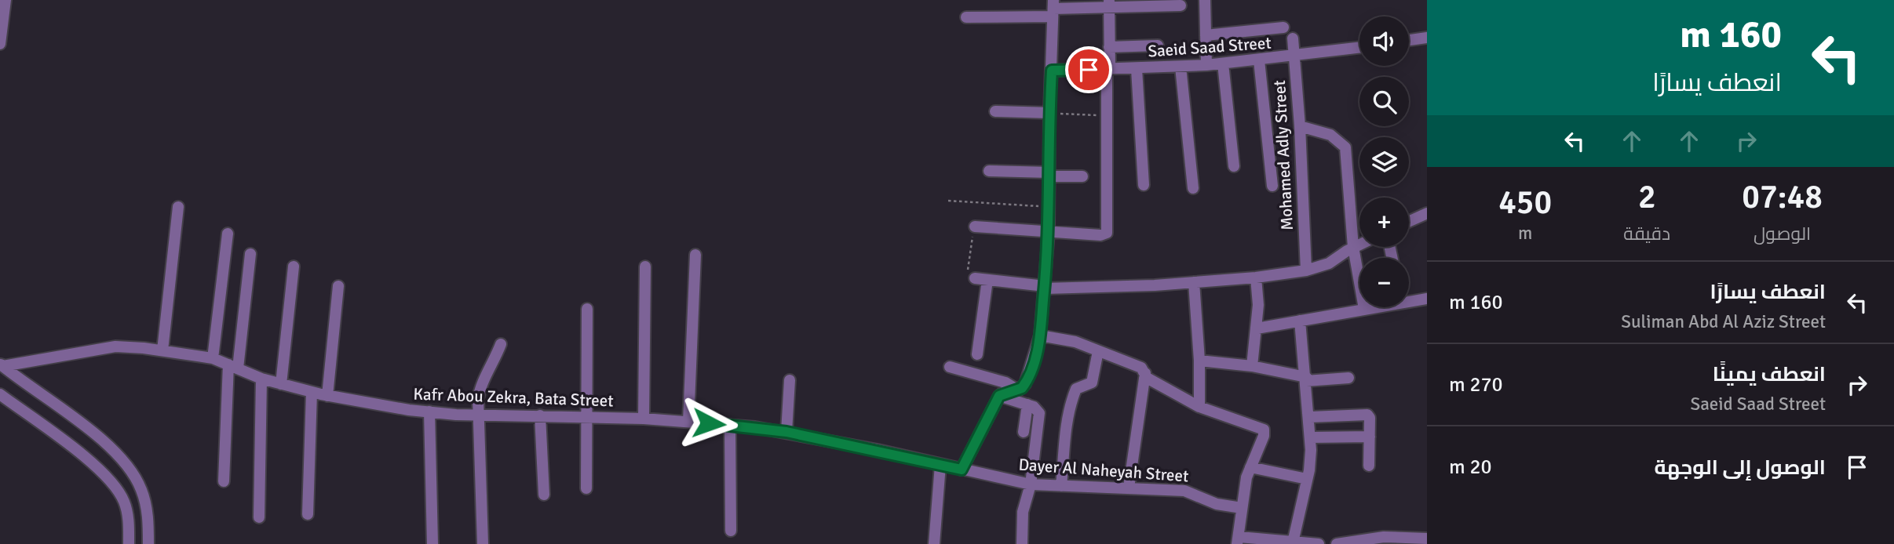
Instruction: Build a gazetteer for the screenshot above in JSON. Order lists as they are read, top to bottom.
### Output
{
  "streets": {
    "street": [
      "Saeid Saad Street",
      "Mohamed Adly Street",
      "Kafr Abou Zekra, Bata Street",
      "Dayer Al Naheyah Street"
    ]
  },
  "crossings": [
    ["Saeid Saad Street", "Mohamed Adly Street"],
    ["Kafr Abou Zekra, Bata Street", "Dayer Al Naheyah Street"]
  ],
  "page": {
    "turn": ["160 m", "انعطف يسارًا"],
    "map_buttons": ["+", "−"],
    "eta": [
      "07:48",
      "الوصول",
      "2",
      "دقيقة",
      "450",
      "m"
    ],
    "list": [
      {
        "name": "انعطف يسارًا",
        "note": "Suliman Abd Al Aziz Street",
        "value": "160 m"
      },
      {
        "name": "انعطف يمينًا",
        "note": "Saeid Saad Street",
        "value": "270 m"
      },
      {
        "name": "الوصول إلى الوجهة",
        "value": "20 m"
      }
    ]
  }
}
